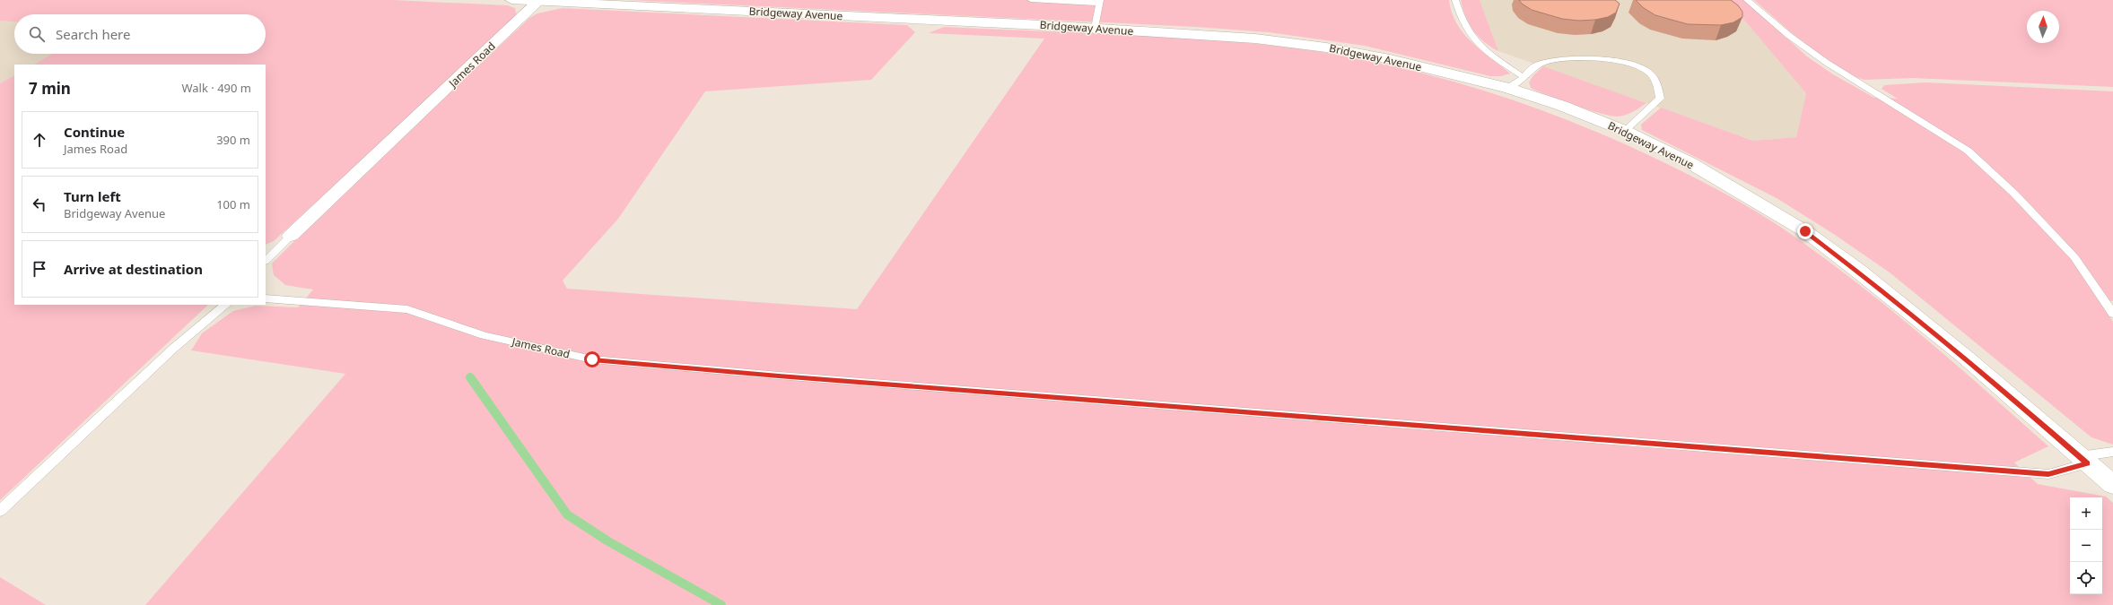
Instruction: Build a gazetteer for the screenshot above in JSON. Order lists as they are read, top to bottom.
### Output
{
  "streets": {
    "street": ["Bridgeway Avenue", "James Road"]
  },
  "crossings": [
    ["Bridgeway Avenue", "James Road"]
  ],
  "north": "top",
  "page": {
    "search": "Search here",
    "heading": ["7 min", "Walk · 490 m"],
    "list": [
      ["Continue", "James Road", "390 m"],
      ["Turn left", "Bridgeway Avenue", "100 m"],
      "Arrive at destination"
    ],
    "map_buttons": ["+", "−"]
  }
}
